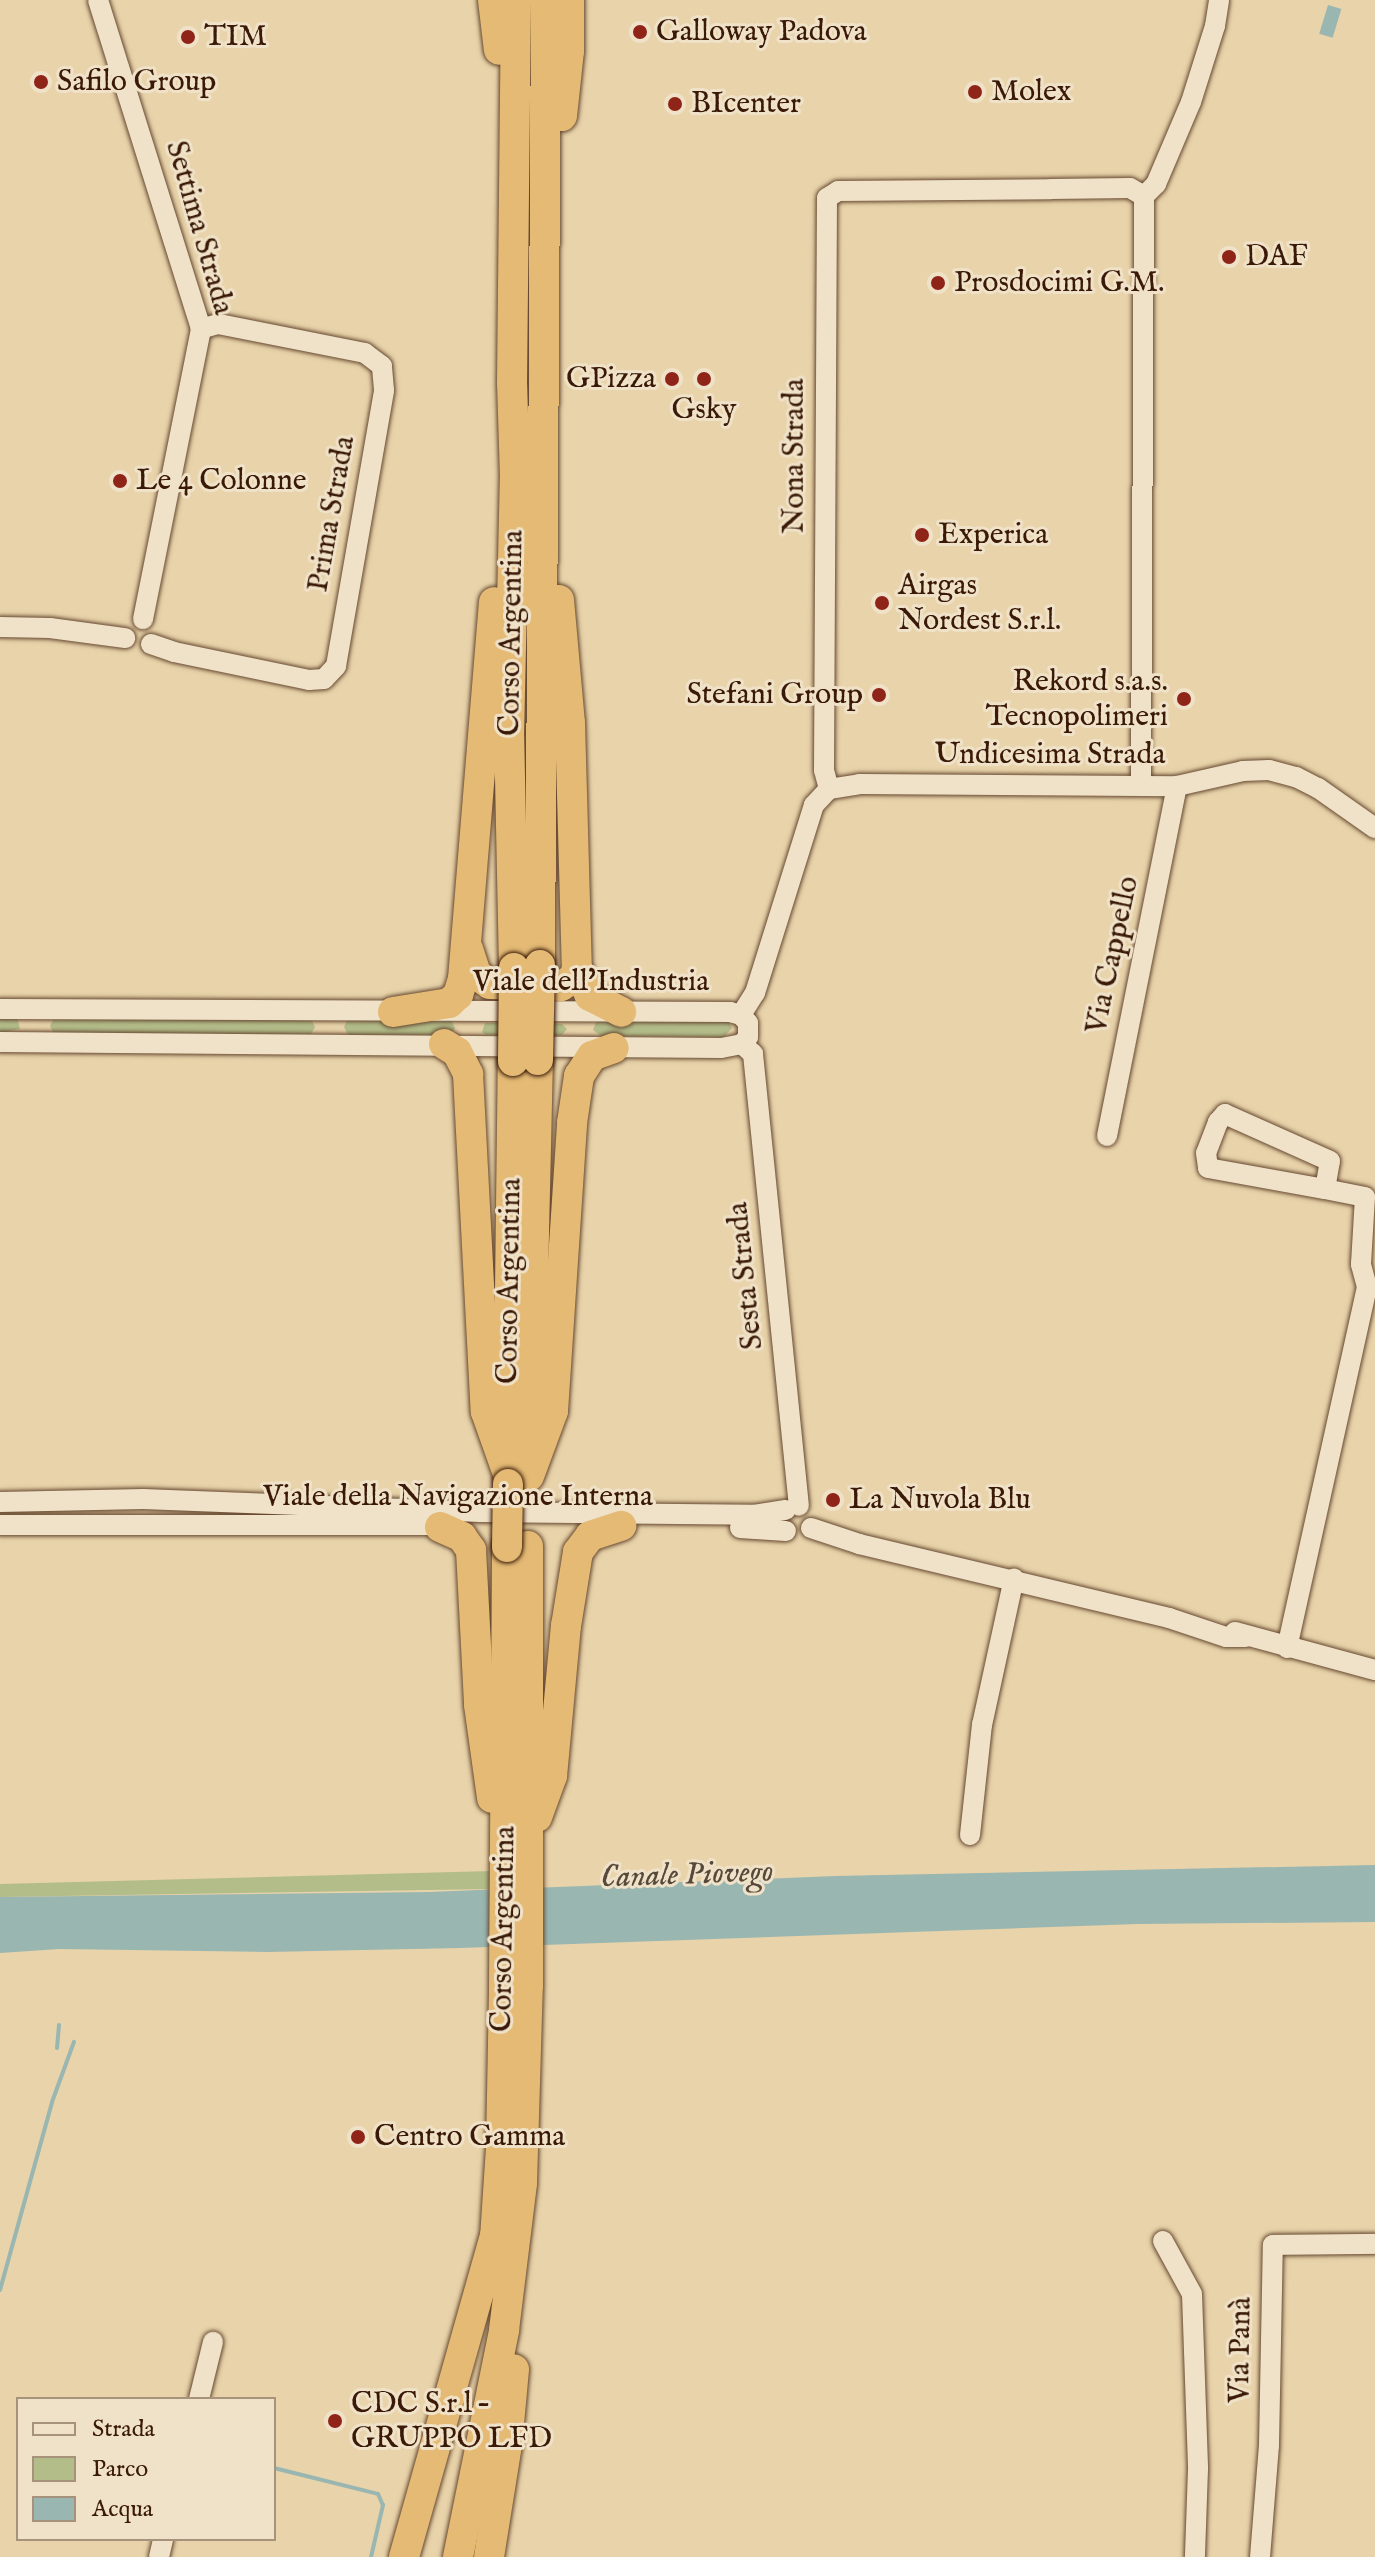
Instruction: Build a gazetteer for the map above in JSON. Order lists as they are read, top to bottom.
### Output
{
  "streets": {
    "highway": ["Corso Argentina"],
    "street": [
      "Settima Strada",
      "Nona Strada",
      "Prima Strada",
      "Undicesima Strada",
      "Via Cappello",
      "Viale dell'Industria",
      "Sesta Strada",
      "Viale della Navigazione Interna",
      "Via Panà"
    ]
  },
  "crossings": [
    ["Settima Strada", "Prima Strada"],
    ["Nona Strada", "Undicesima Strada"],
    ["Undicesima Strada", "Via Cappello"],
    ["Viale dell'Industria", "Sesta Strada"],
    ["Sesta Strada", "Viale della Navigazione Interna"]
  ],
  "water": ["Canale Piovego"],
  "places": [
    "Galloway Padova",
    "TIM",
    "Safilo Group",
    "Molex",
    "BIcenter",
    "DAF",
    "Prosdocimi G.M.",
    "GPizza",
    "Gsky",
    "Le 4 Colonne",
    "Experica",
    "Airgas Nordest S.r.l.",
    "Stefani Group",
    "Rekord s.a.s. Tecnopolimeri",
    "La Nuvola Blu",
    "Centro Gamma",
    "CDC S.r.l – GRUPPO LFD"
  ],
  "legend": ["Strada", "Parco", "Acqua"]
}
